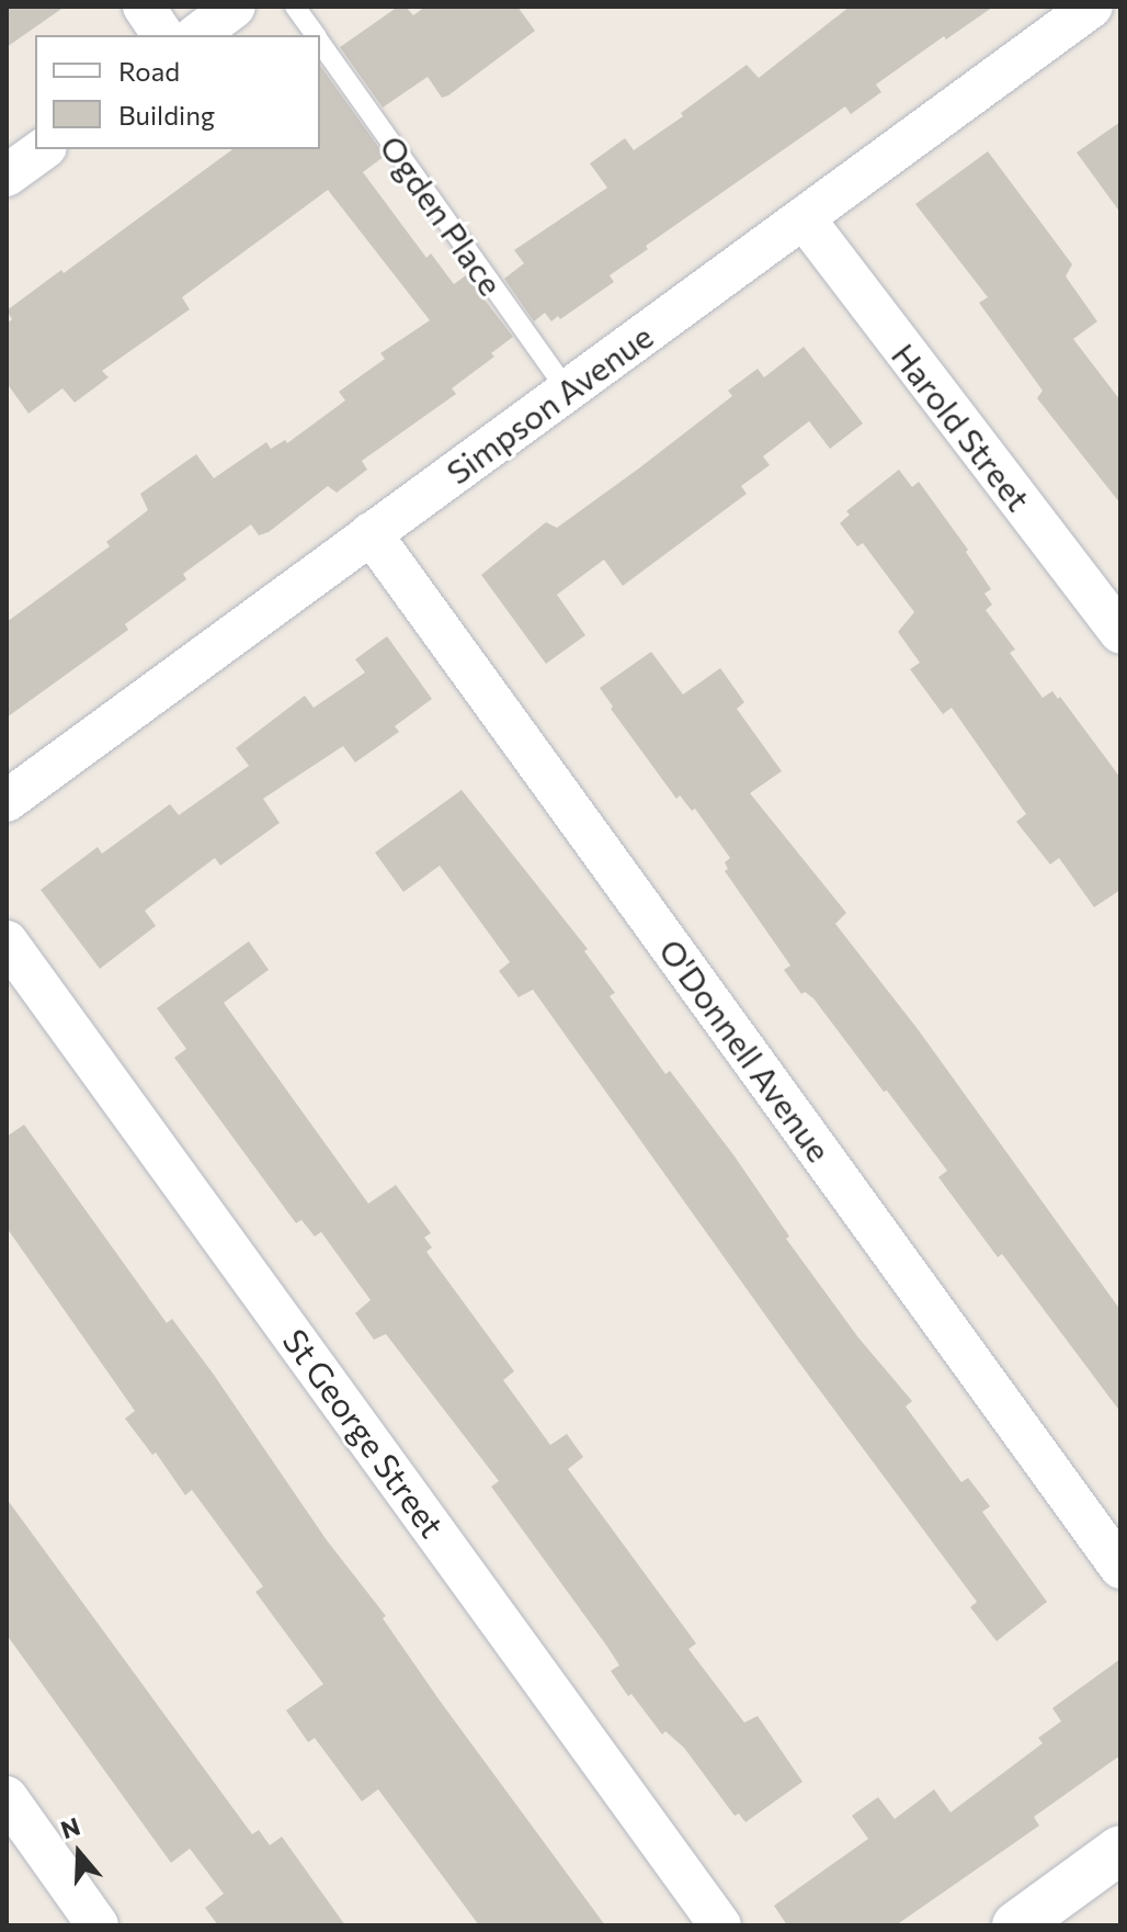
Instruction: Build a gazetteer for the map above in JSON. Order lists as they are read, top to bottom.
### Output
{
  "streets": {
    "street": [
      "Simpson Avenue",
      "Harold Street",
      "O'Donnell Avenue",
      "St George Street"
    ],
    "lane": ["Ogden Place"]
  },
  "crossings": [
    ["Ogden Place", "Simpson Avenue"],
    ["Simpson Avenue", "Harold Street"],
    ["Simpson Avenue", "O'Donnell Avenue"]
  ],
  "legend": ["Road", "Building"],
  "north": "top"
}
